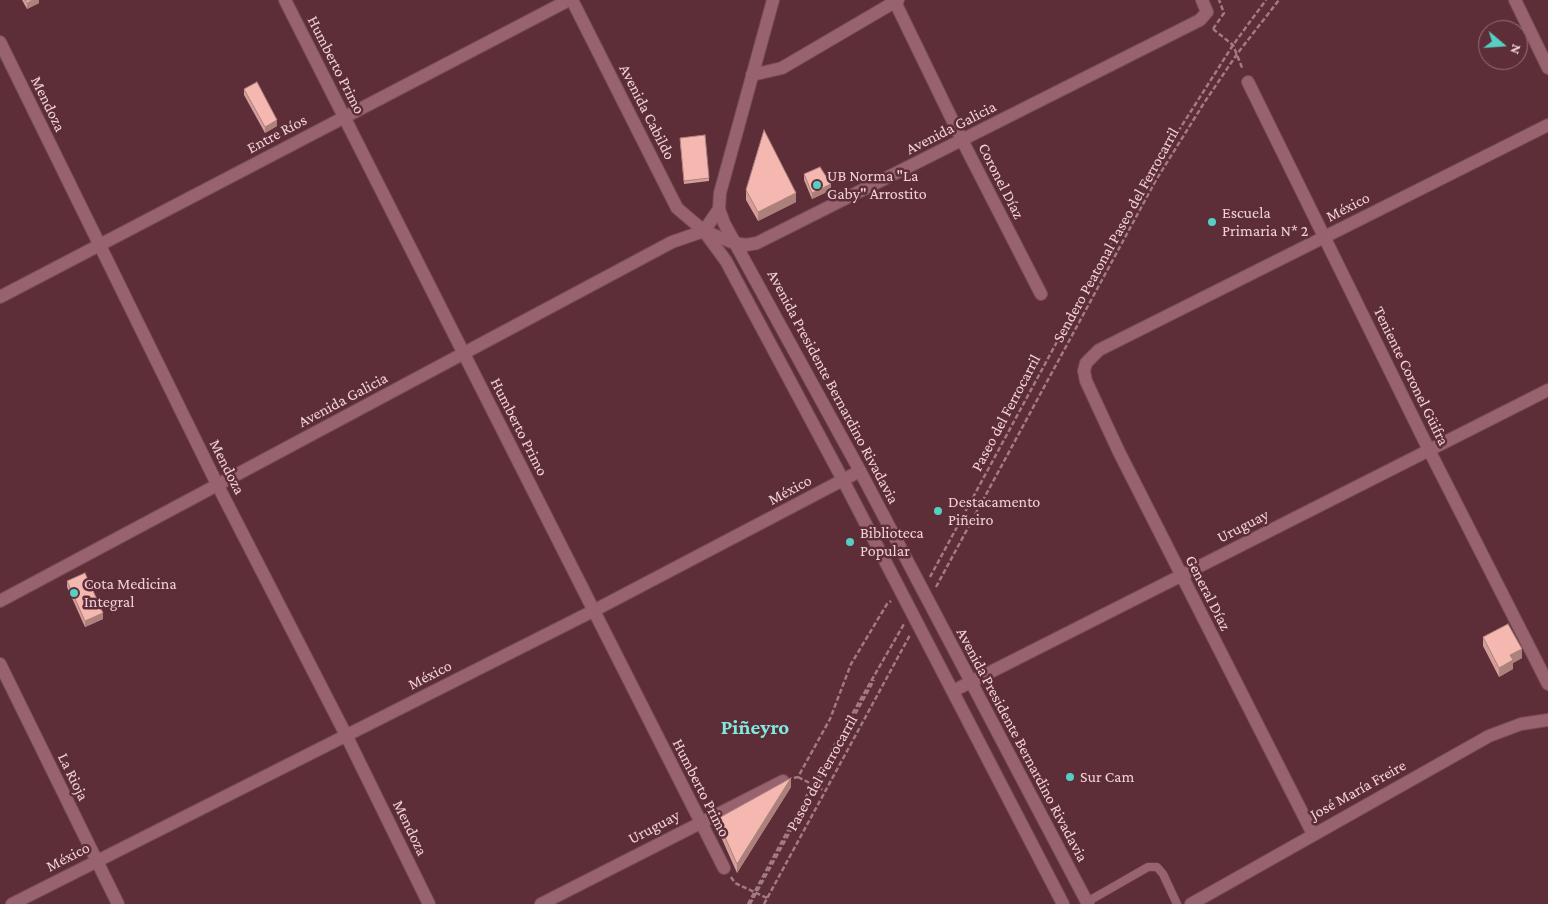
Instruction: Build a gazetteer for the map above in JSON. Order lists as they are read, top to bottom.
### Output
{
  "streets": {
    "street": [
      "Humberto Primo",
      "Mendoza",
      "Avenida Cabildo",
      "Avenida Galicia",
      "Entre Ríos",
      "Coronel Díaz",
      "México",
      "Teniente Coronel Güifra",
      "Avenida Presidente Bernardino Rivadavia",
      "Uruguay",
      "General Díaz",
      "La Rioja",
      "José María Freire"
    ],
    "path": ["Sendero Peatonal Paseo del Ferrocarril", "Paseo del Ferrocarril"]
  },
  "crossings": [
    ["Humberto Primo", "Avenida Galicia"],
    ["Humberto Primo", "Entre Ríos"],
    ["Humberto Primo", "México"],
    ["Humberto Primo", "Uruguay"],
    ["Mendoza", "Avenida Galicia"],
    ["Mendoza", "Entre Ríos"],
    ["Mendoza", "México"],
    ["Avenida Cabildo", "Avenida Galicia"],
    ["Avenida Cabildo", "Entre Ríos"],
    ["Avenida Galicia", "Coronel Díaz"],
    ["Avenida Galicia", "Avenida Presidente Bernardino Rivadavia"],
    ["México", "Teniente Coronel Güifra"],
    ["México", "Avenida Presidente Bernardino Rivadavia"],
    ["México", "General Díaz"],
    ["México", "La Rioja"],
    ["Sendero Peatonal Paseo del Ferrocarril", "Avenida Presidente Bernardino Rivadavia"],
    ["Sendero Peatonal Paseo del Ferrocarril", "Paseo del Ferrocarril"],
    ["Teniente Coronel Güifra", "Uruguay"],
    ["Avenida Presidente Bernardino Rivadavia", "Paseo del Ferrocarril"],
    ["Avenida Presidente Bernardino Rivadavia", "Uruguay"],
    ["Uruguay", "General Díaz"],
    ["General Díaz", "José María Freire"]
  ],
  "districts": ["Piñeyro"],
  "places": [
    "UB Norma \"La Gaby\" Arrostito",
    "Escuela Primaria N* 2",
    "Destacamento Piñeiro",
    "Biblioteca Popular",
    "Cota Medicina Integral",
    "Sur Cam"
  ],
  "north": "right"
}
